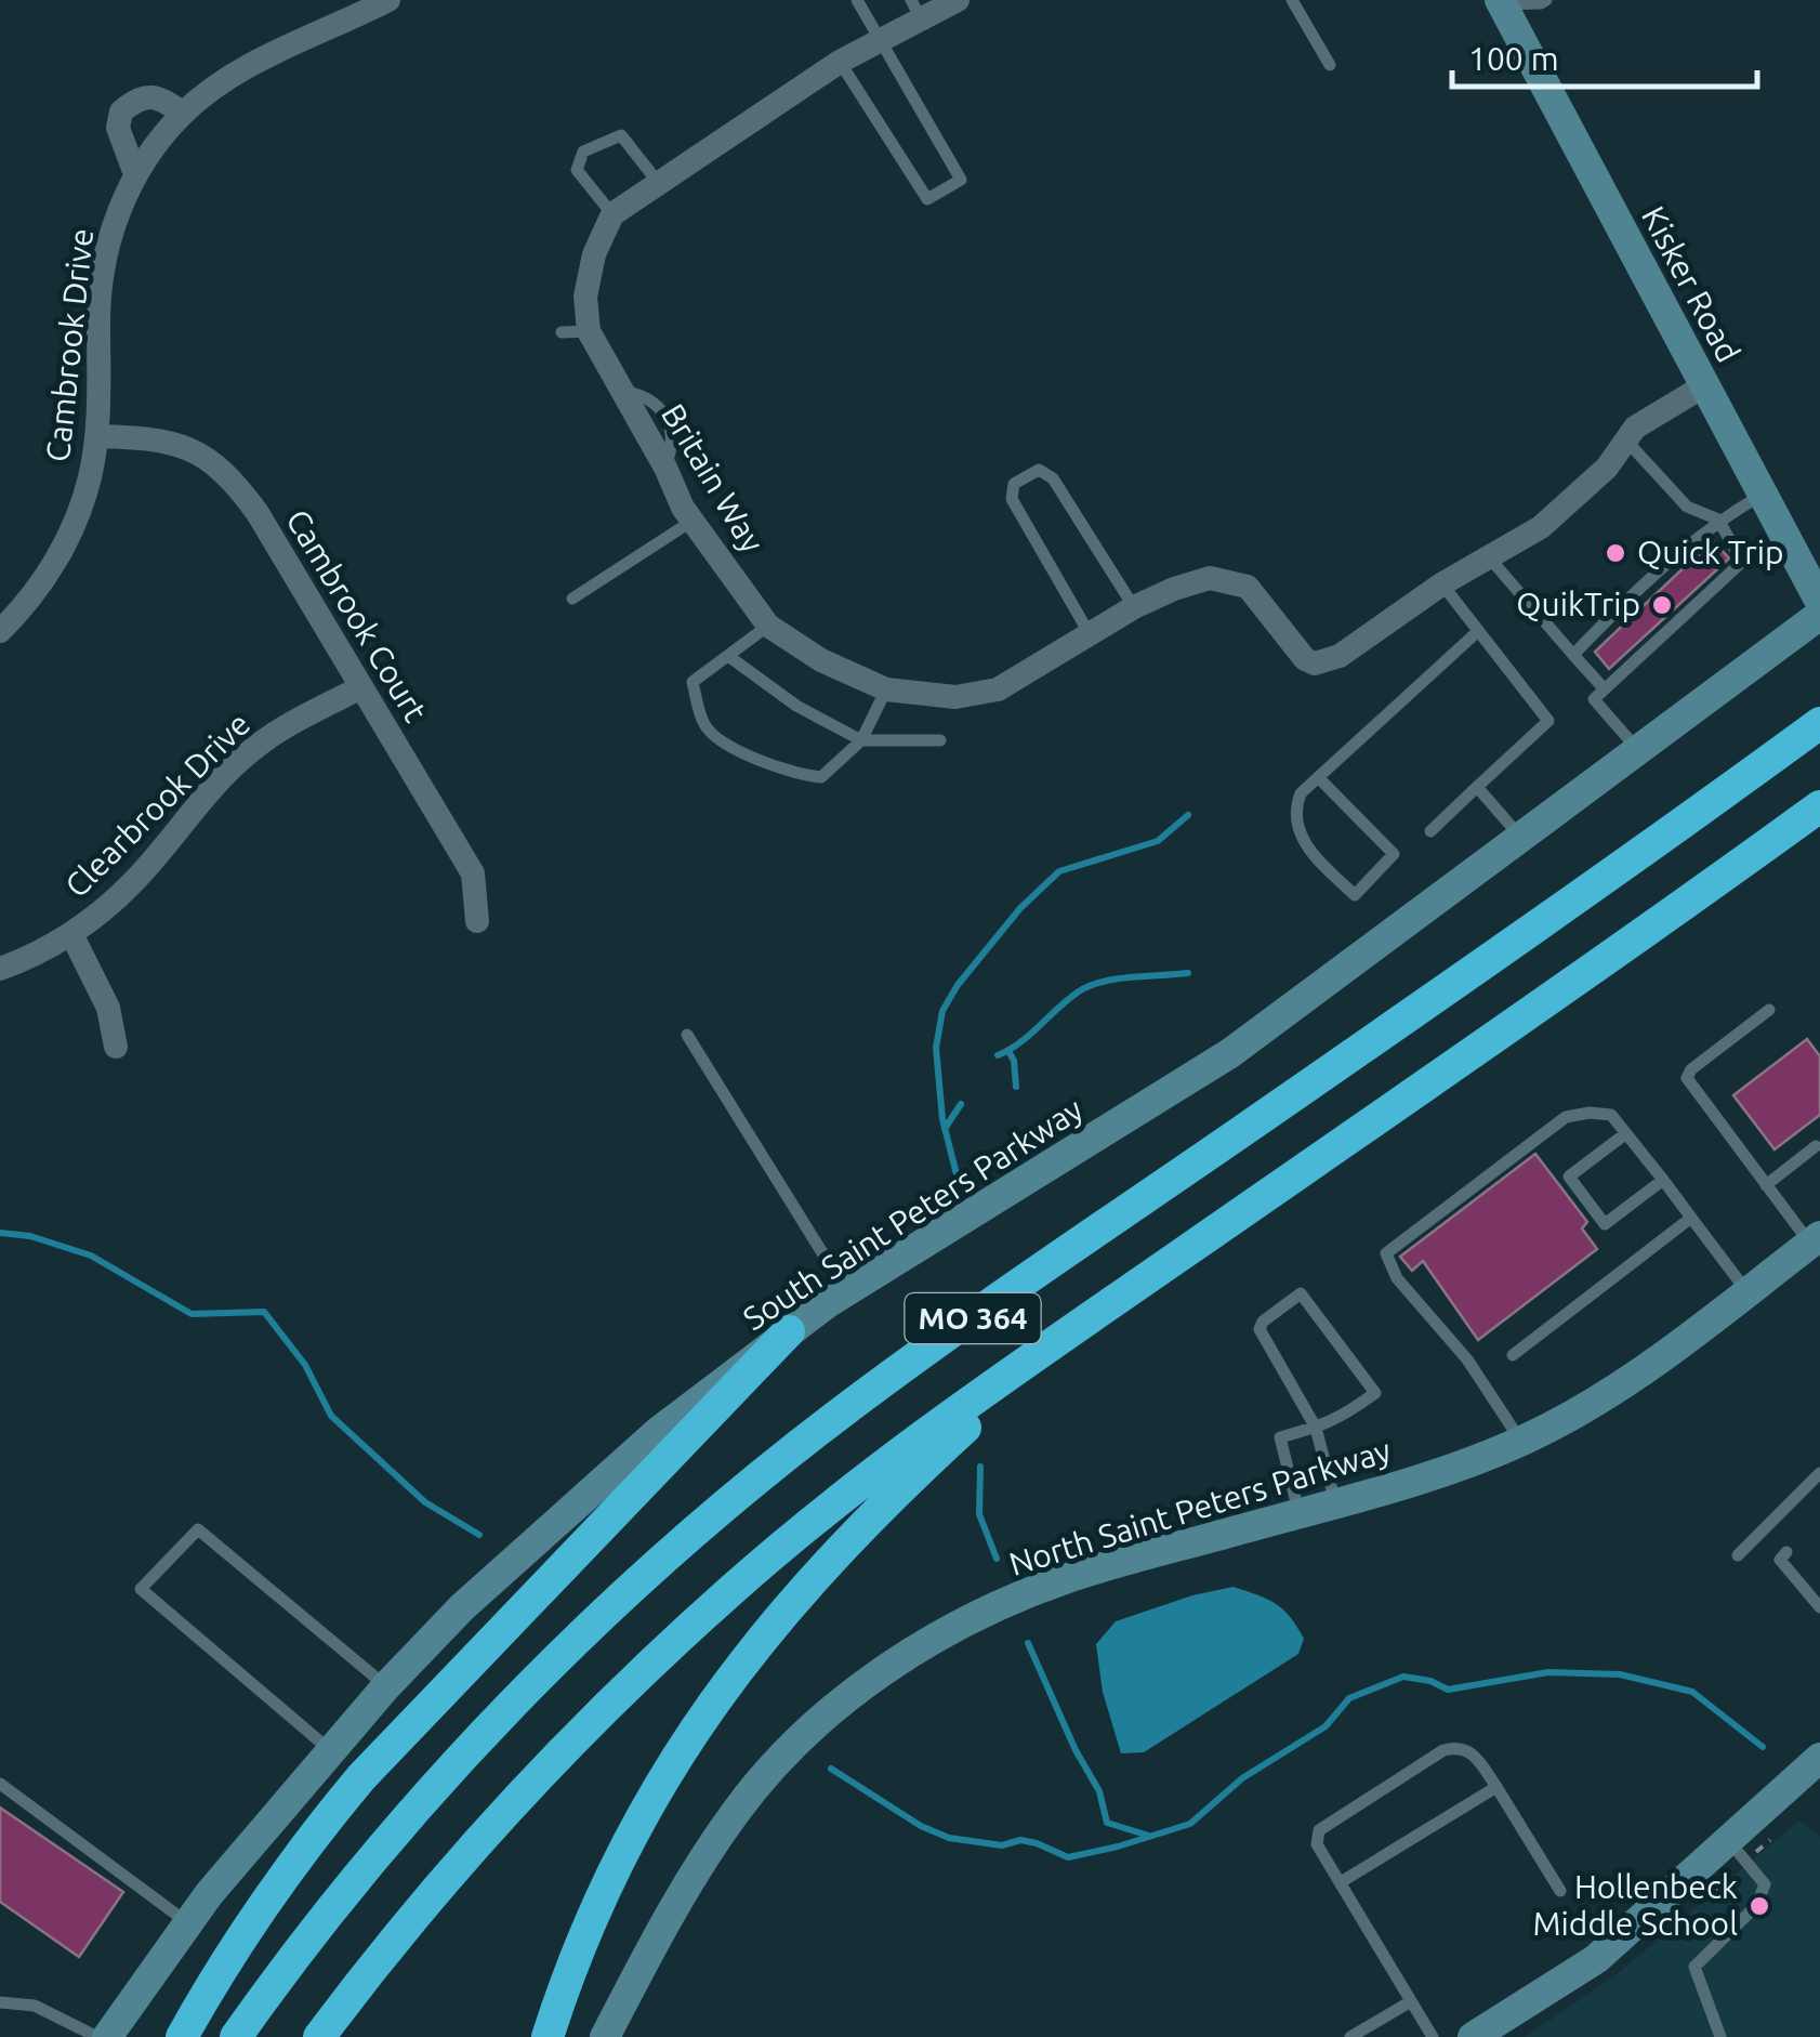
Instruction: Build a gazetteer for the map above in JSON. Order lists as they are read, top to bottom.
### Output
{
  "streets": {
    "highway": ["MO 364"],
    "main road": ["Kisker Road", "South Saint Peters Parkway", "North Saint Peters Parkway"],
    "street": [
      "Cambrook Drive",
      "Britain Way",
      "Cambrook Court",
      "Clearbrook Drive"
    ]
  },
  "crossings": [
    ["Cambrook Drive", "Cambrook Court"],
    ["Cambrook Court", "Clearbrook Drive"]
  ],
  "places": ["Quick Trip", "QuikTrip", "Hollenbeck Middle School"],
  "scale_bar": "100 m"
}
